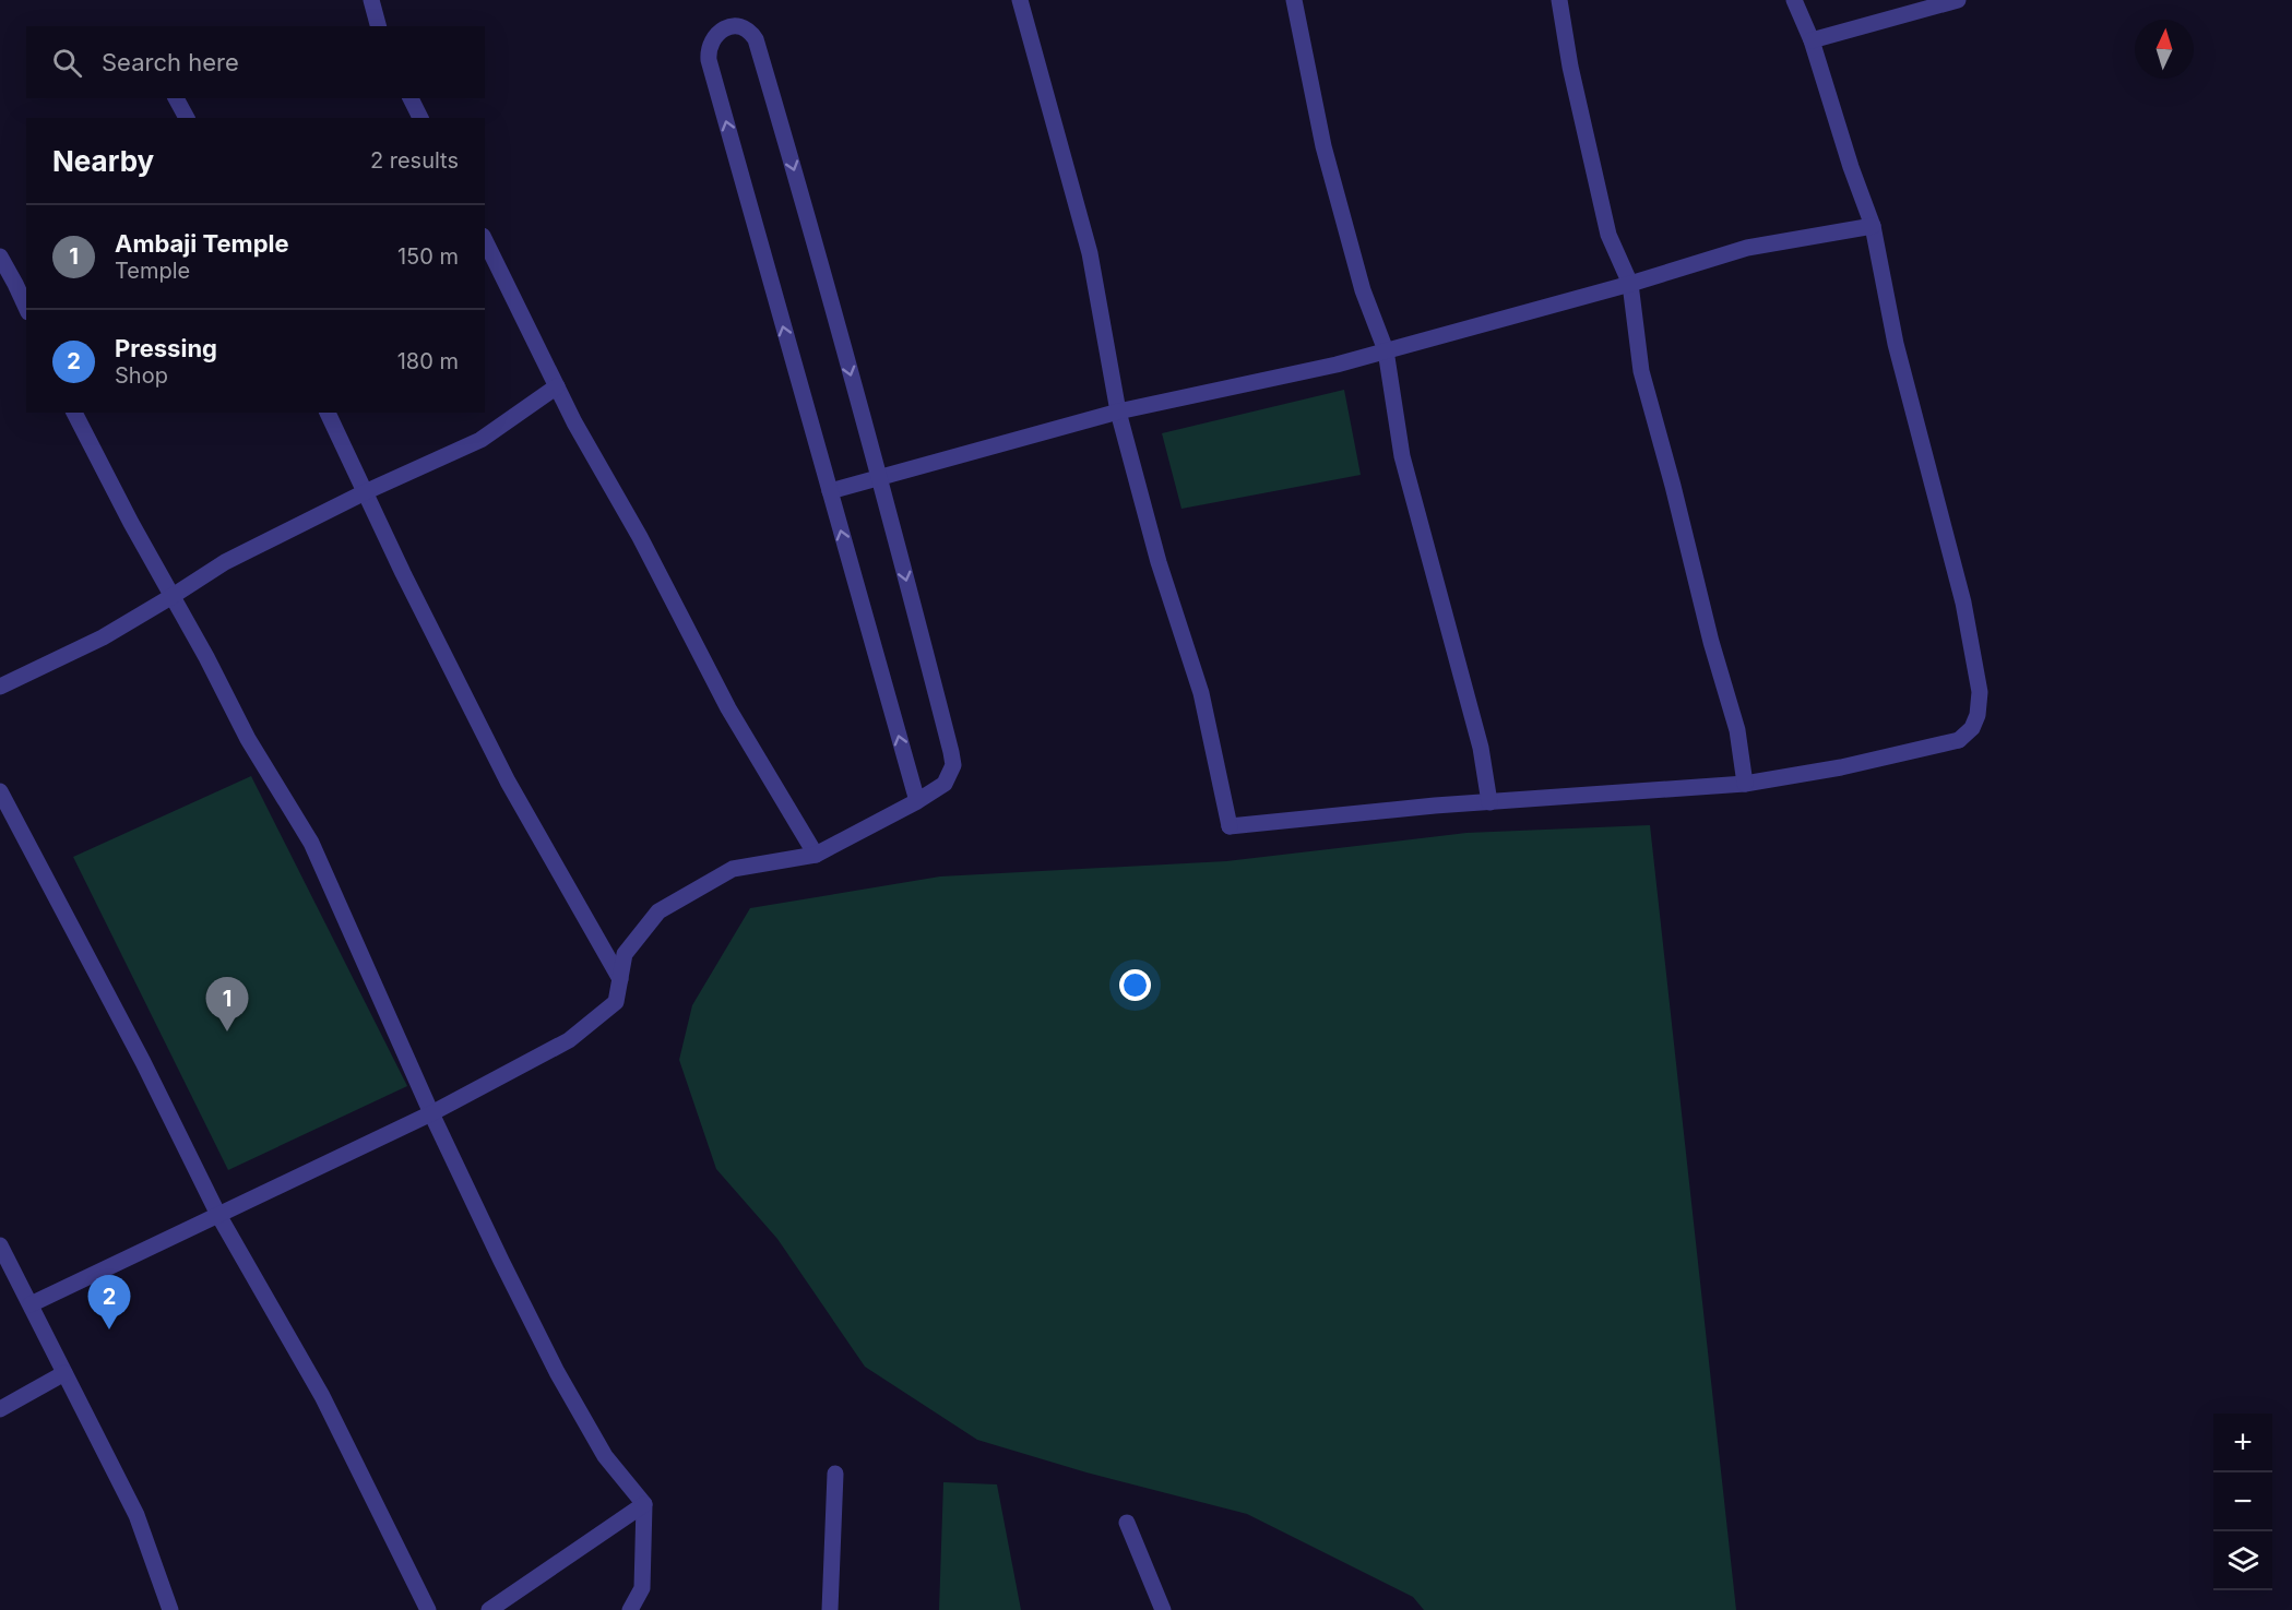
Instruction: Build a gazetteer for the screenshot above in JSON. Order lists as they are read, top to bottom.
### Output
{
  "north": "top",
  "page": {
    "search": "Search here",
    "heading": ["Nearby", "2 results"],
    "list": [
      {
        "mark": "1",
        "name": "Ambaji Temple",
        "note": "Temple",
        "value": "150 m"
      },
      {
        "mark": "2",
        "name": "Pressing",
        "note": "Shop",
        "value": "180 m"
      }
    ],
    "pins": ["1", "2"],
    "map_buttons": ["+", "−"]
  }
}
